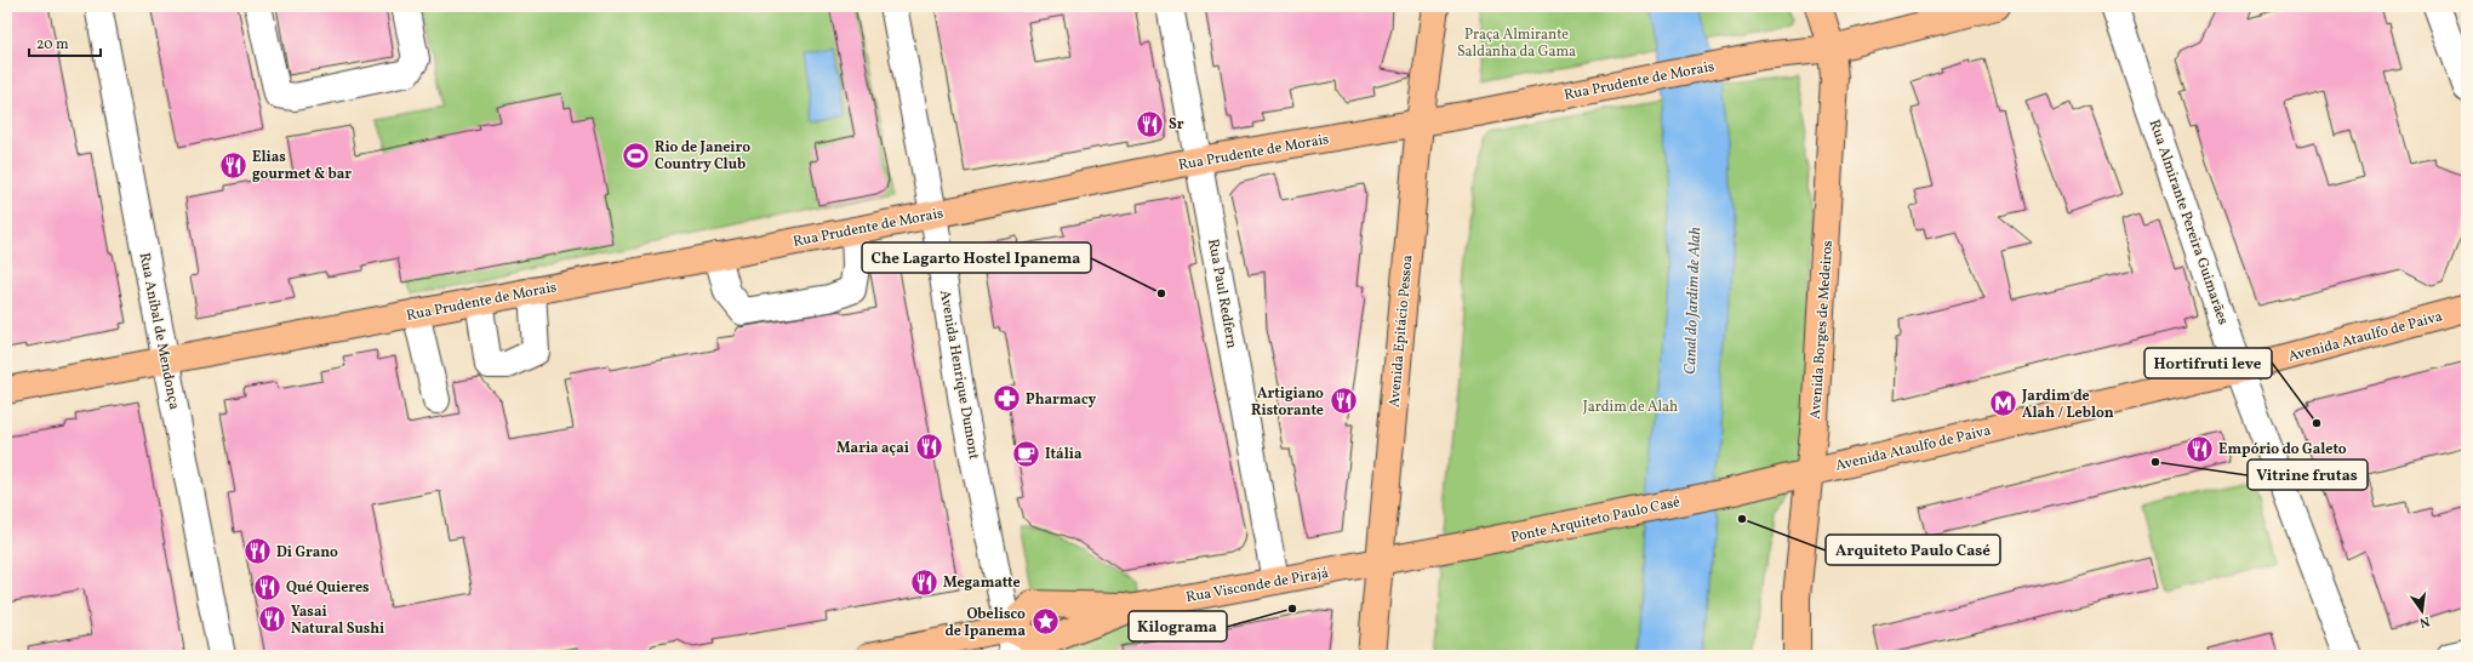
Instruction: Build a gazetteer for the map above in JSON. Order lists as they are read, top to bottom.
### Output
{
  "streets": {
    "main road": [
      "Rua Prudente de Morais",
      "Avenida Borges de Medeiros",
      "Avenida Epitácio Pessoa",
      "Avenida Ataulfo de Paiva",
      "Ponte Arquiteto Paulo Casé",
      "Rua Visconde de Pirajá"
    ],
    "street": [
      "Rua Almirante Pereira Guimarães",
      "Rua Paul Redfern",
      "Rua Aníbal de Mendonça",
      "Avenida Henrique Dumont"
    ]
  },
  "crossings": [
    ["Rua Prudente de Morais", "Rua Paul Redfern"],
    ["Rua Prudente de Morais", "Avenida Borges de Medeiros"],
    ["Rua Prudente de Morais", "Rua Aníbal de Mendonça"],
    ["Rua Prudente de Morais", "Avenida Epitácio Pessoa"],
    ["Rua Prudente de Morais", "Avenida Henrique Dumont"],
    ["Rua Almirante Pereira Guimarães", "Avenida Ataulfo de Paiva"],
    ["Rua Paul Redfern", "Rua Visconde de Pirajá"],
    ["Avenida Borges de Medeiros", "Avenida Ataulfo de Paiva"],
    ["Avenida Borges de Medeiros", "Ponte Arquiteto Paulo Casé"],
    ["Avenida Epitácio Pessoa", "Ponte Arquiteto Paulo Casé"],
    ["Avenida Epitácio Pessoa", "Rua Visconde de Pirajá"],
    ["Avenida Ataulfo de Paiva", "Ponte Arquiteto Paulo Casé"],
    ["Avenida Henrique Dumont", "Rua Visconde de Pirajá"],
    ["Ponte Arquiteto Paulo Casé", "Rua Visconde de Pirajá"]
  ],
  "water": ["Canal do Jardim de Alah"],
  "parks": ["Praça Almirante Saldanha da Gama", "Jardim de Alah"],
  "places": {
    "restaurant": [
      "Sr",
      "Elias gourmet & bar",
      "Artigiano Ristorante",
      "Maria açai",
      "Empório do Galeto",
      "Di Grano",
      "Megamatte",
      "Qué Quieres",
      "Yasai Natural Sushi"
    ],
    "sports": ["Rio de Janeiro Country Club"],
    "other": [
      "Che Lagarto Hostel Ipanema",
      "Hortifruti leve",
      "Vitrine frutas",
      "Arquiteto Paulo Casé",
      "Kilograma"
    ],
    "pharmacy": ["Pharmacy"],
    "metro station": ["Jardim de Alah / Leblon"],
    "cafe": ["Itália"],
    "place": ["Obelisco de Ipanema"]
  },
  "scale_bar": "20 m",
  "north": "bottom"
}
